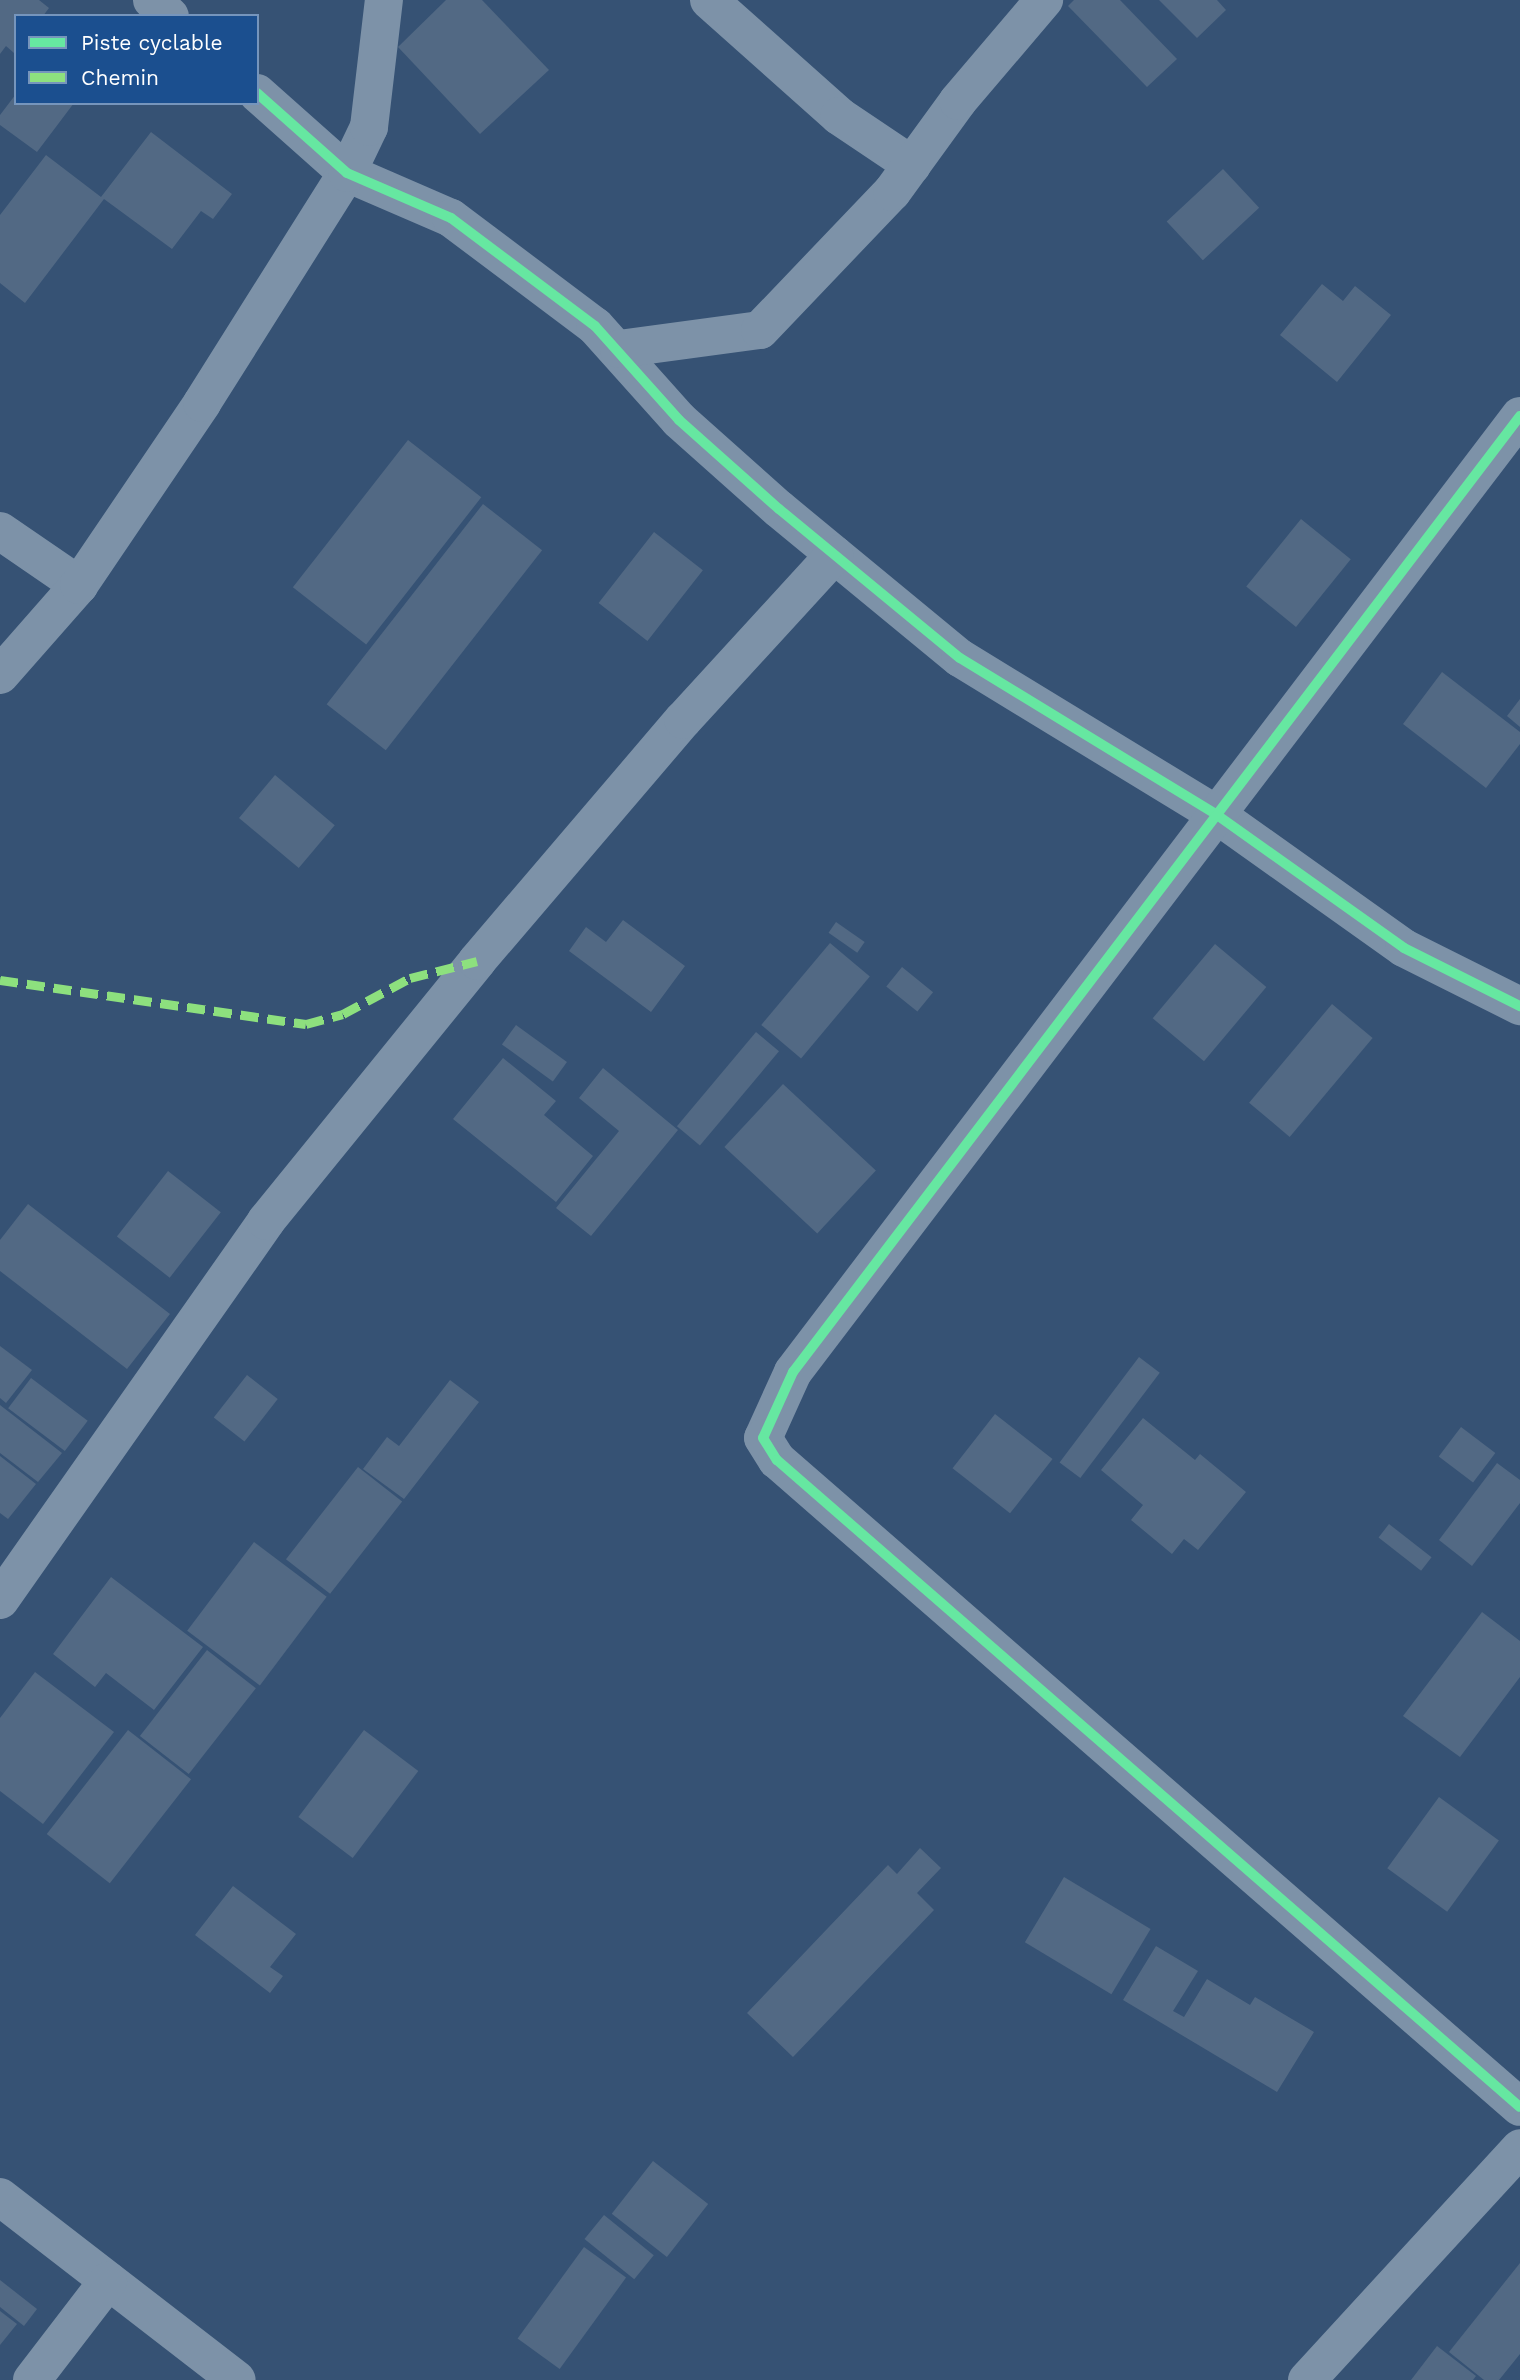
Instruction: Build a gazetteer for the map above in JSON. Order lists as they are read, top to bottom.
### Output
{
  "legend": ["Piste cyclable", "Chemin"]
}
